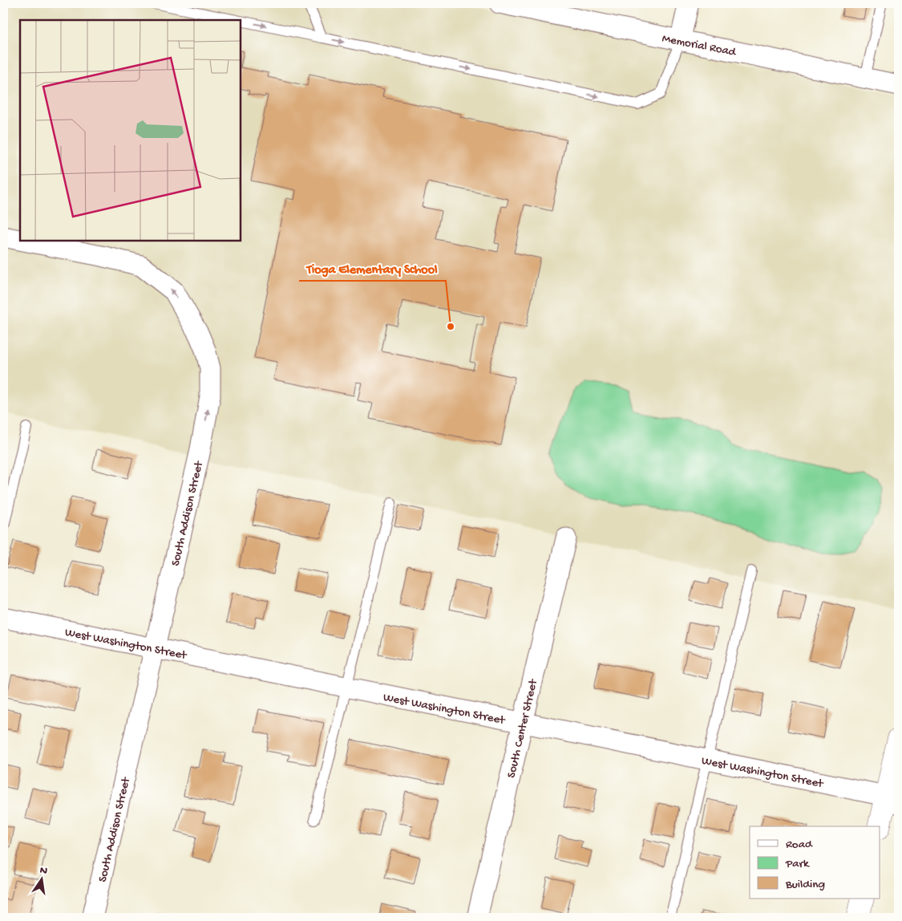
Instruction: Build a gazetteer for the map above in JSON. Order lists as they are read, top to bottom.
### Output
{
  "streets": {
    "street": [
      "Memorial Road",
      "South Addison Street",
      "West Washington Street",
      "South Center Street"
    ]
  },
  "crossings": [
    ["South Addison Street", "West Washington Street"],
    ["West Washington Street", "South Center Street"]
  ],
  "places": ["Tioga Elementary School"],
  "legend": ["Road", "Park", "Building"],
  "north": "top"
}
